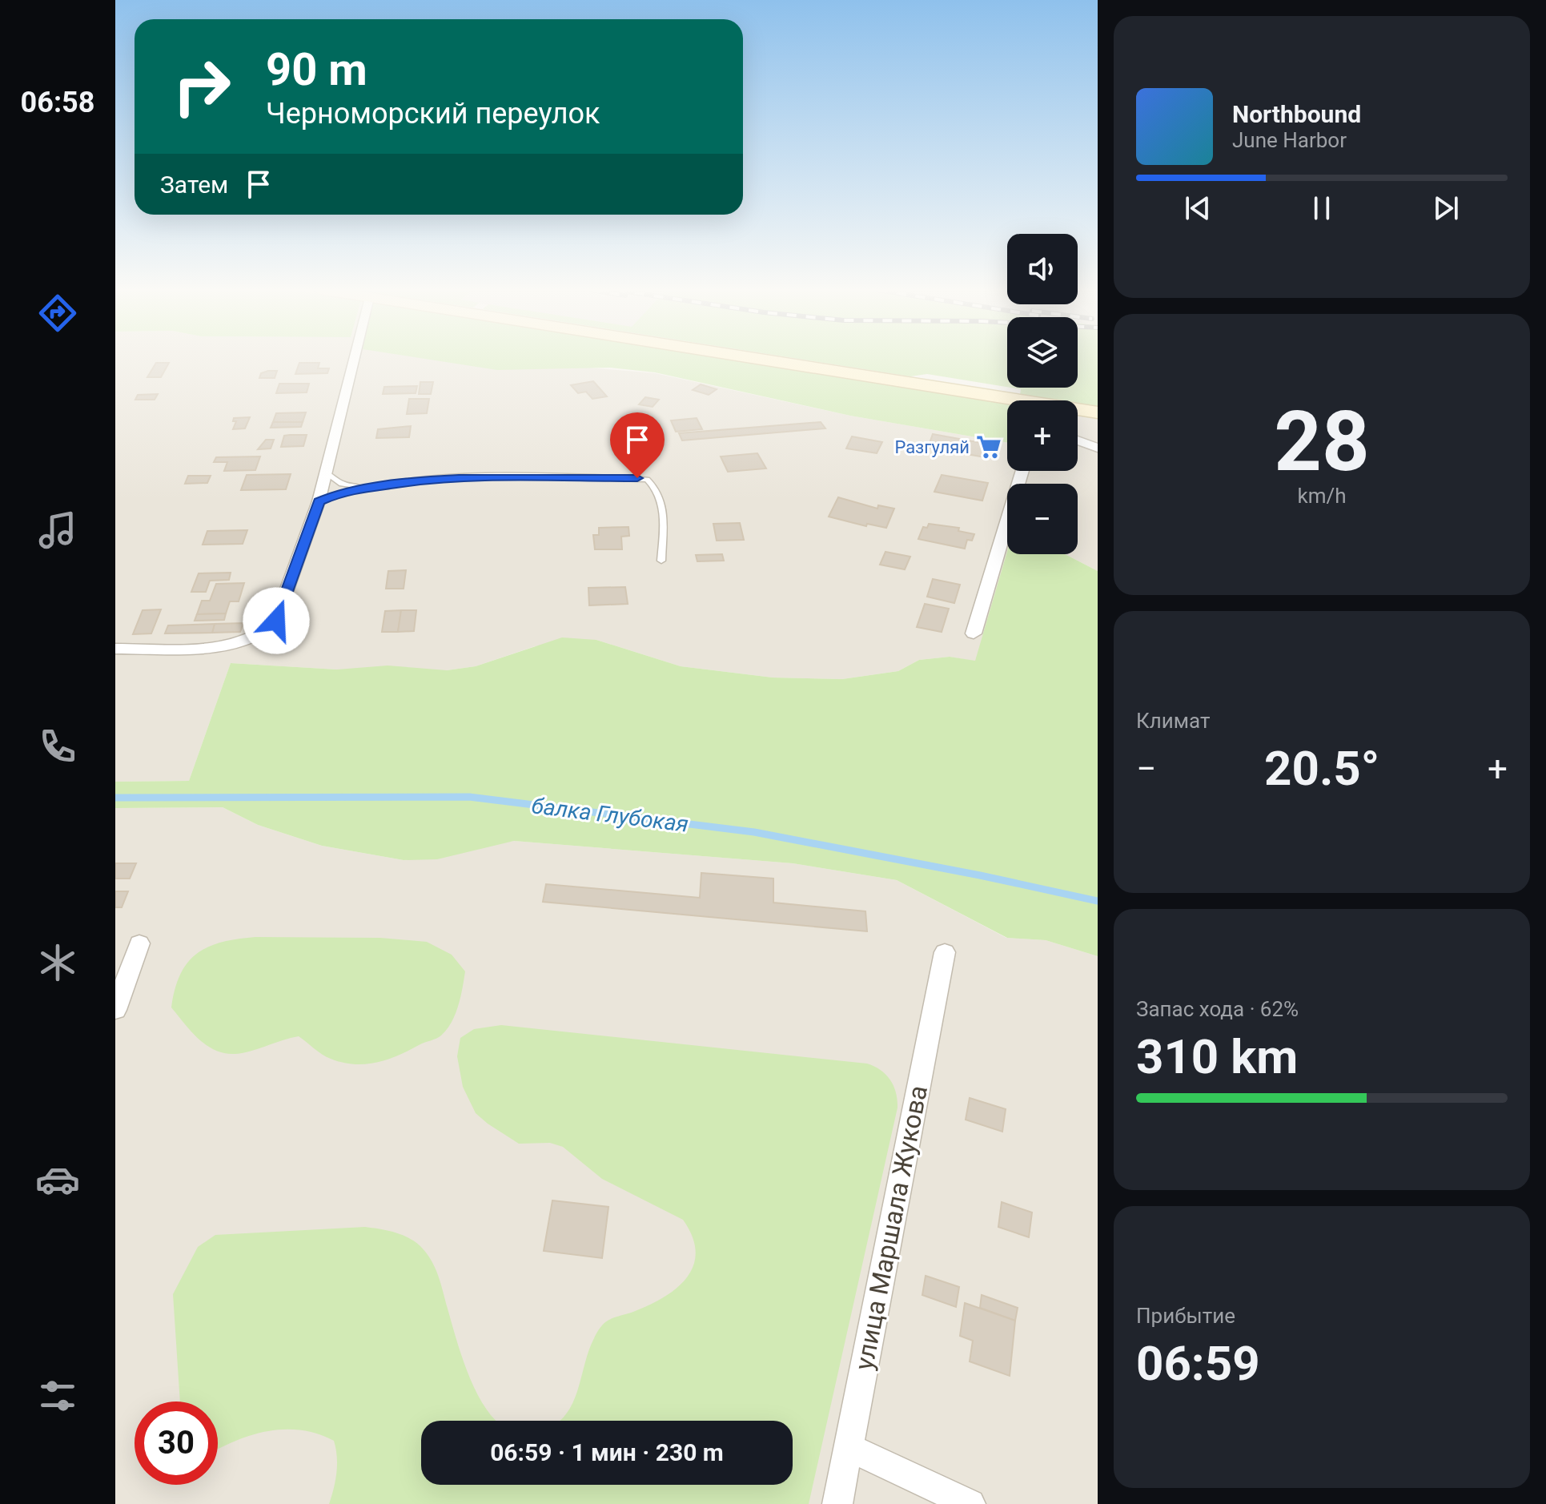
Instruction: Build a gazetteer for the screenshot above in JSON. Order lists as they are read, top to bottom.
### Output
{
  "streets": {
    "street": ["улица Маршала Жукова"]
  },
  "water": ["балка Глубокая"],
  "places": {
    "supermarket": ["Разгуляй"]
  },
  "page": {
    "tabs": "06:58",
    "turn": ["90 m", "Черноморский переулок"],
    "song": ["Northbound", "June Harbor"],
    "then": "Затем",
    "map_buttons": ["+", "−"],
    "tile": [
      ["28", "km/h"],
      "Климат",
      ["Запас хода · 62%", "310 km"],
      ["Прибытие", "06:59"]
    ],
    "heat": ["−", "20.5°", "+"],
    "limit": "30",
    "trip": "06:59 · 1 мин · 230 m"
  }
}
